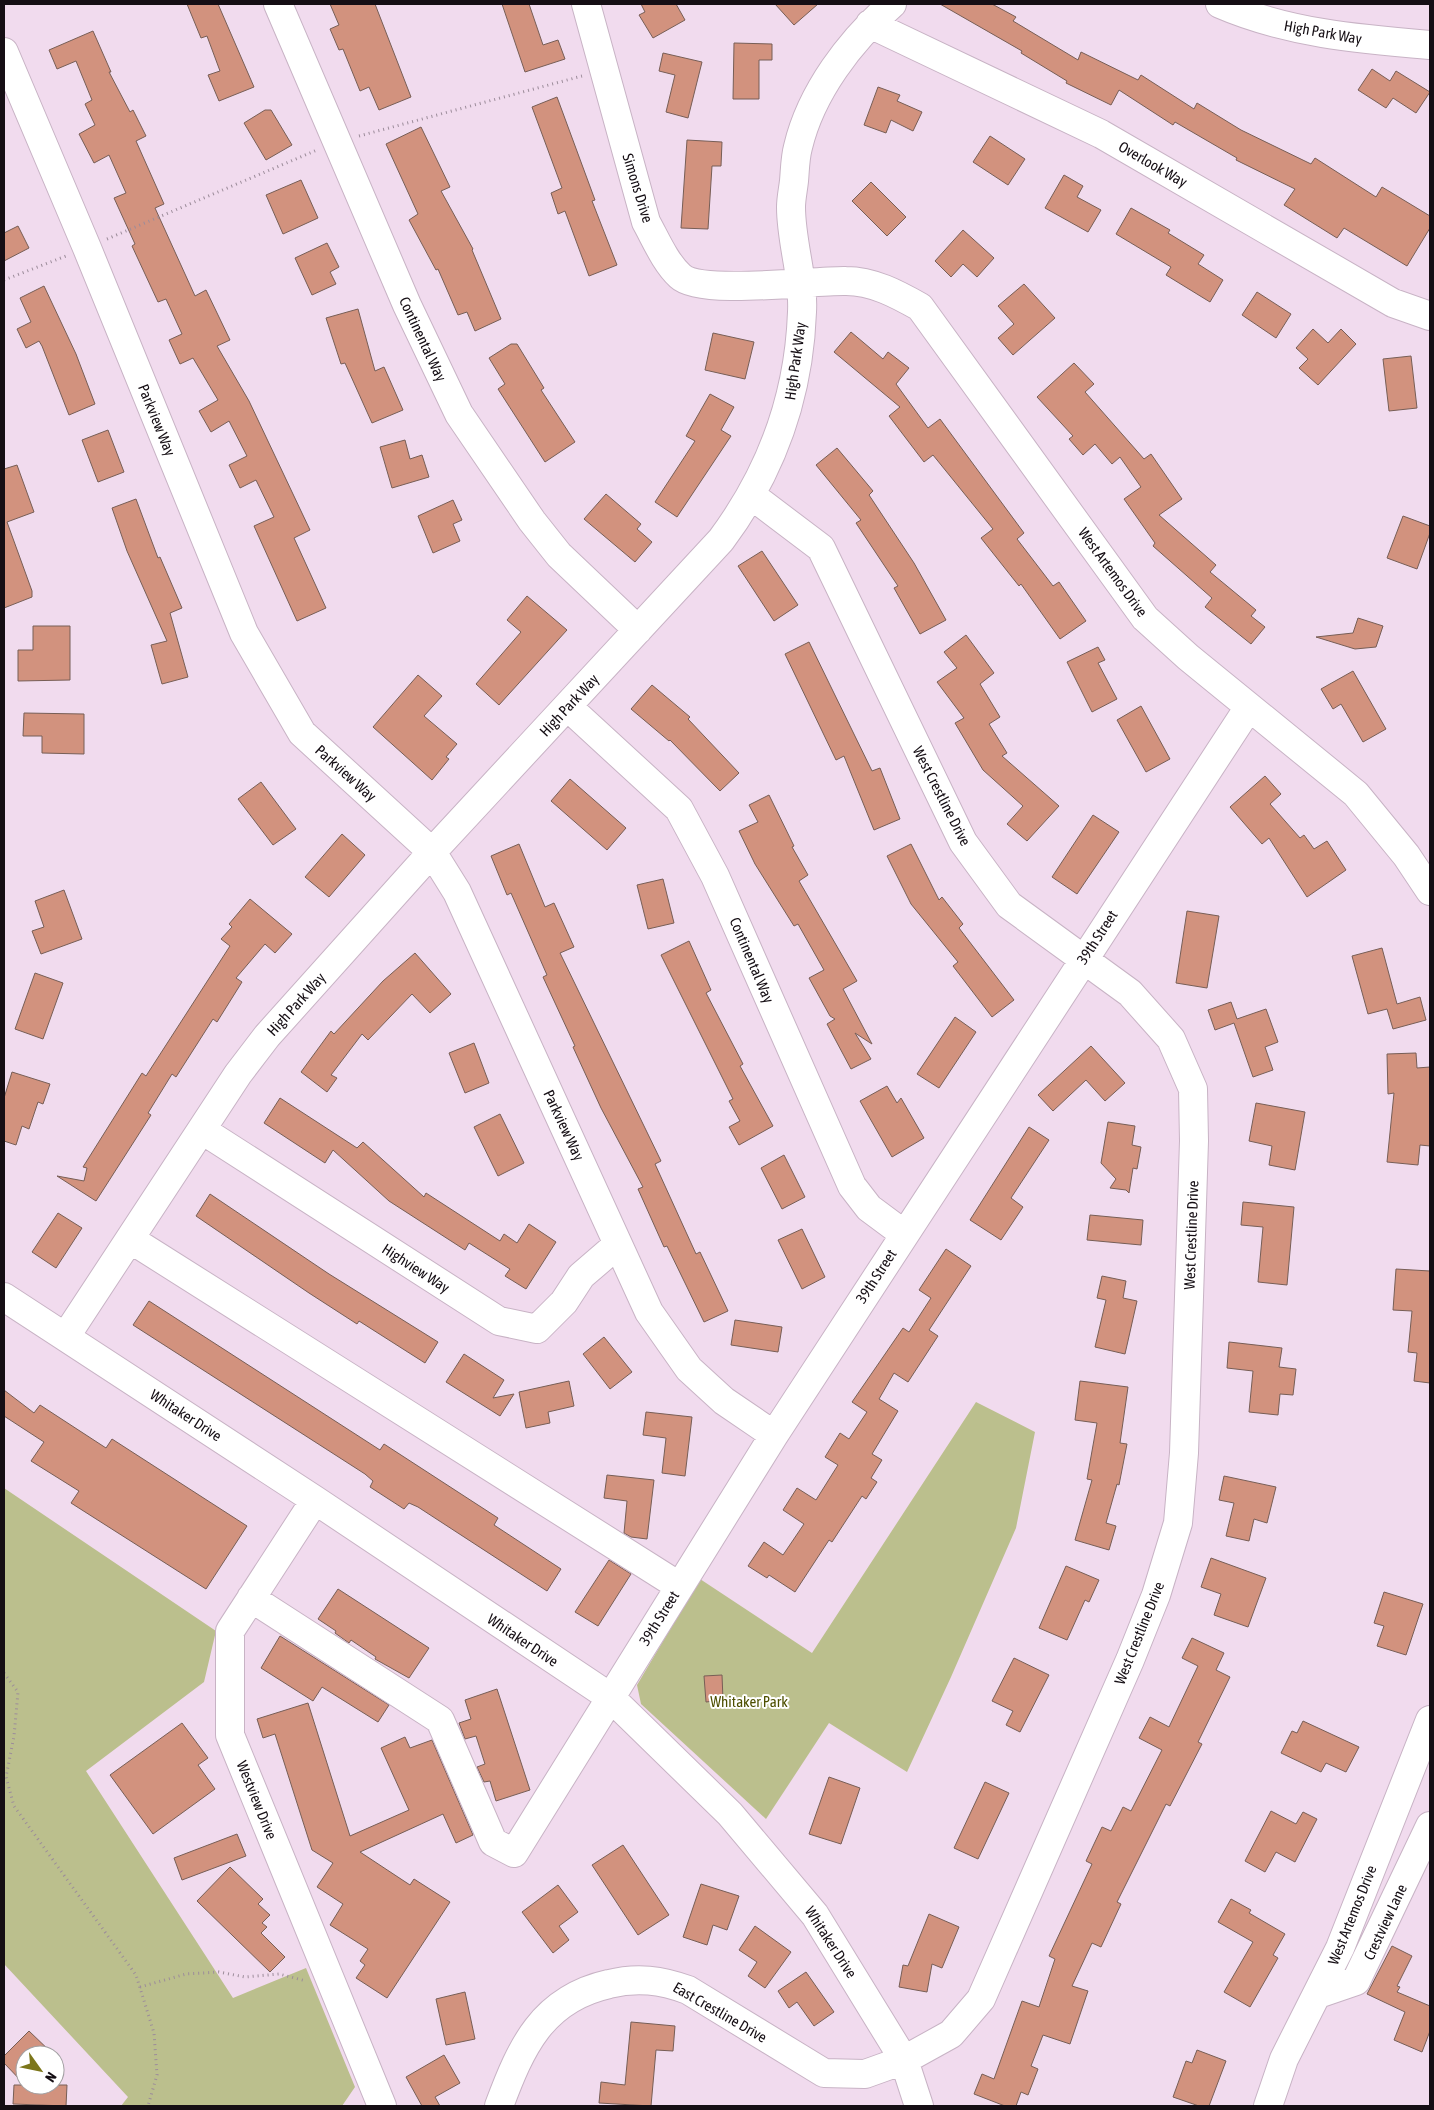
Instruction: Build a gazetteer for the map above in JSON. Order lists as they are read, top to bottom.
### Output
{
  "streets": {
    "street": [
      "High Park Way",
      "Overlook Way",
      "Simons Drive",
      "Continental Way",
      "Parkview Way",
      "West Artemos Drive",
      "West Crestline Drive",
      "39th Street",
      "Highview Way",
      "Whitaker Drive",
      "Westview Drive",
      "Crestview Lane",
      "East Crestline Drive"
    ]
  },
  "crossings": [
    ["High Park Way", "Overlook Way"],
    ["High Park Way", "Simons Drive"],
    ["High Park Way", "Continental Way"],
    ["High Park Way", "Parkview Way"],
    ["High Park Way", "West Artemos Drive"],
    ["High Park Way", "West Crestline Drive"],
    ["High Park Way", "Highview Way"],
    ["High Park Way", "Whitaker Drive"],
    ["Simons Drive", "West Artemos Drive"],
    ["Continental Way", "39th Street"],
    ["Parkview Way", "39th Street"],
    ["Parkview Way", "Highview Way"],
    ["West Artemos Drive", "39th Street"],
    ["West Artemos Drive", "Crestview Lane"],
    ["West Crestline Drive", "39th Street"],
    ["West Crestline Drive", "Whitaker Drive"],
    ["West Crestline Drive", "East Crestline Drive"],
    ["39th Street", "Whitaker Drive"],
    ["39th Street", "Westview Drive"],
    ["Whitaker Drive", "Westview Drive"],
    ["Whitaker Drive", "East Crestline Drive"]
  ],
  "parks": ["Whitaker Park"],
  "north": "bottom right"
}
